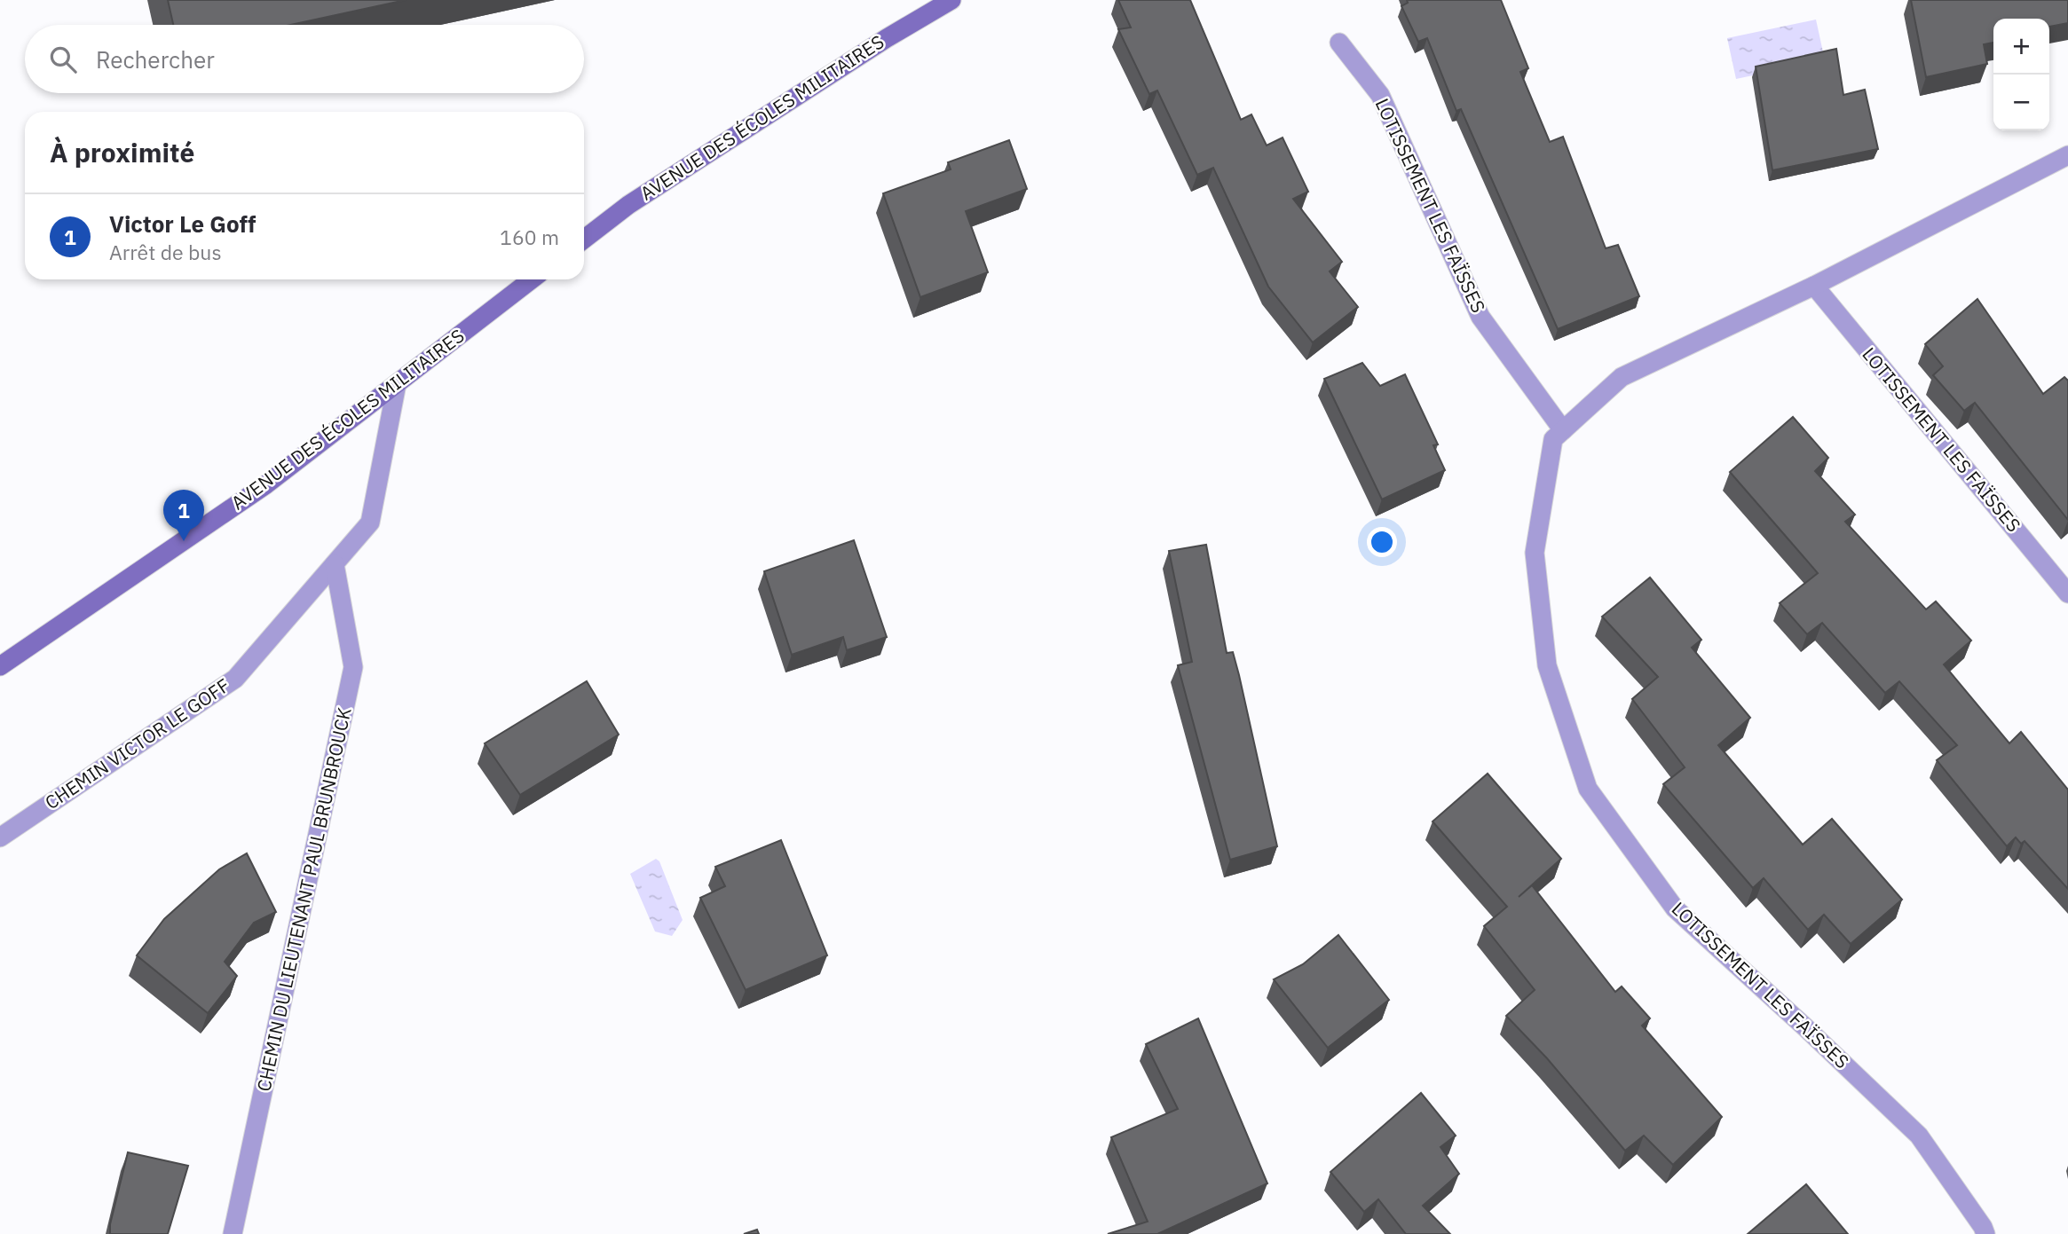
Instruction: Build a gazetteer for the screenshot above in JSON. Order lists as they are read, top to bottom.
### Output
{
  "streets": {
    "street": [
      "AVENUE DES ÉCOLES MILITAIRES",
      "LOTISSEMENT LES FAÏSSES",
      "CHEMIN VICTOR LE GOFF",
      "CHEMIN DU LIEUTENANT PAUL BRUNBROUCK"
    ]
  },
  "crossings": [
    ["AVENUE DES ÉCOLES MILITAIRES", "CHEMIN VICTOR LE GOFF"],
    ["CHEMIN VICTOR LE GOFF", "CHEMIN DU LIEUTENANT PAUL BRUNBROUCK"]
  ],
  "page": {
    "map_buttons": ["+", "−"],
    "search": "Rechercher",
    "heading": "À proximité",
    "list": [
      {
        "mark": "1",
        "name": "Victor Le Goff",
        "note": "Arrêt de bus",
        "value": "160 m"
      }
    ],
    "pins": "1"
  }
}
